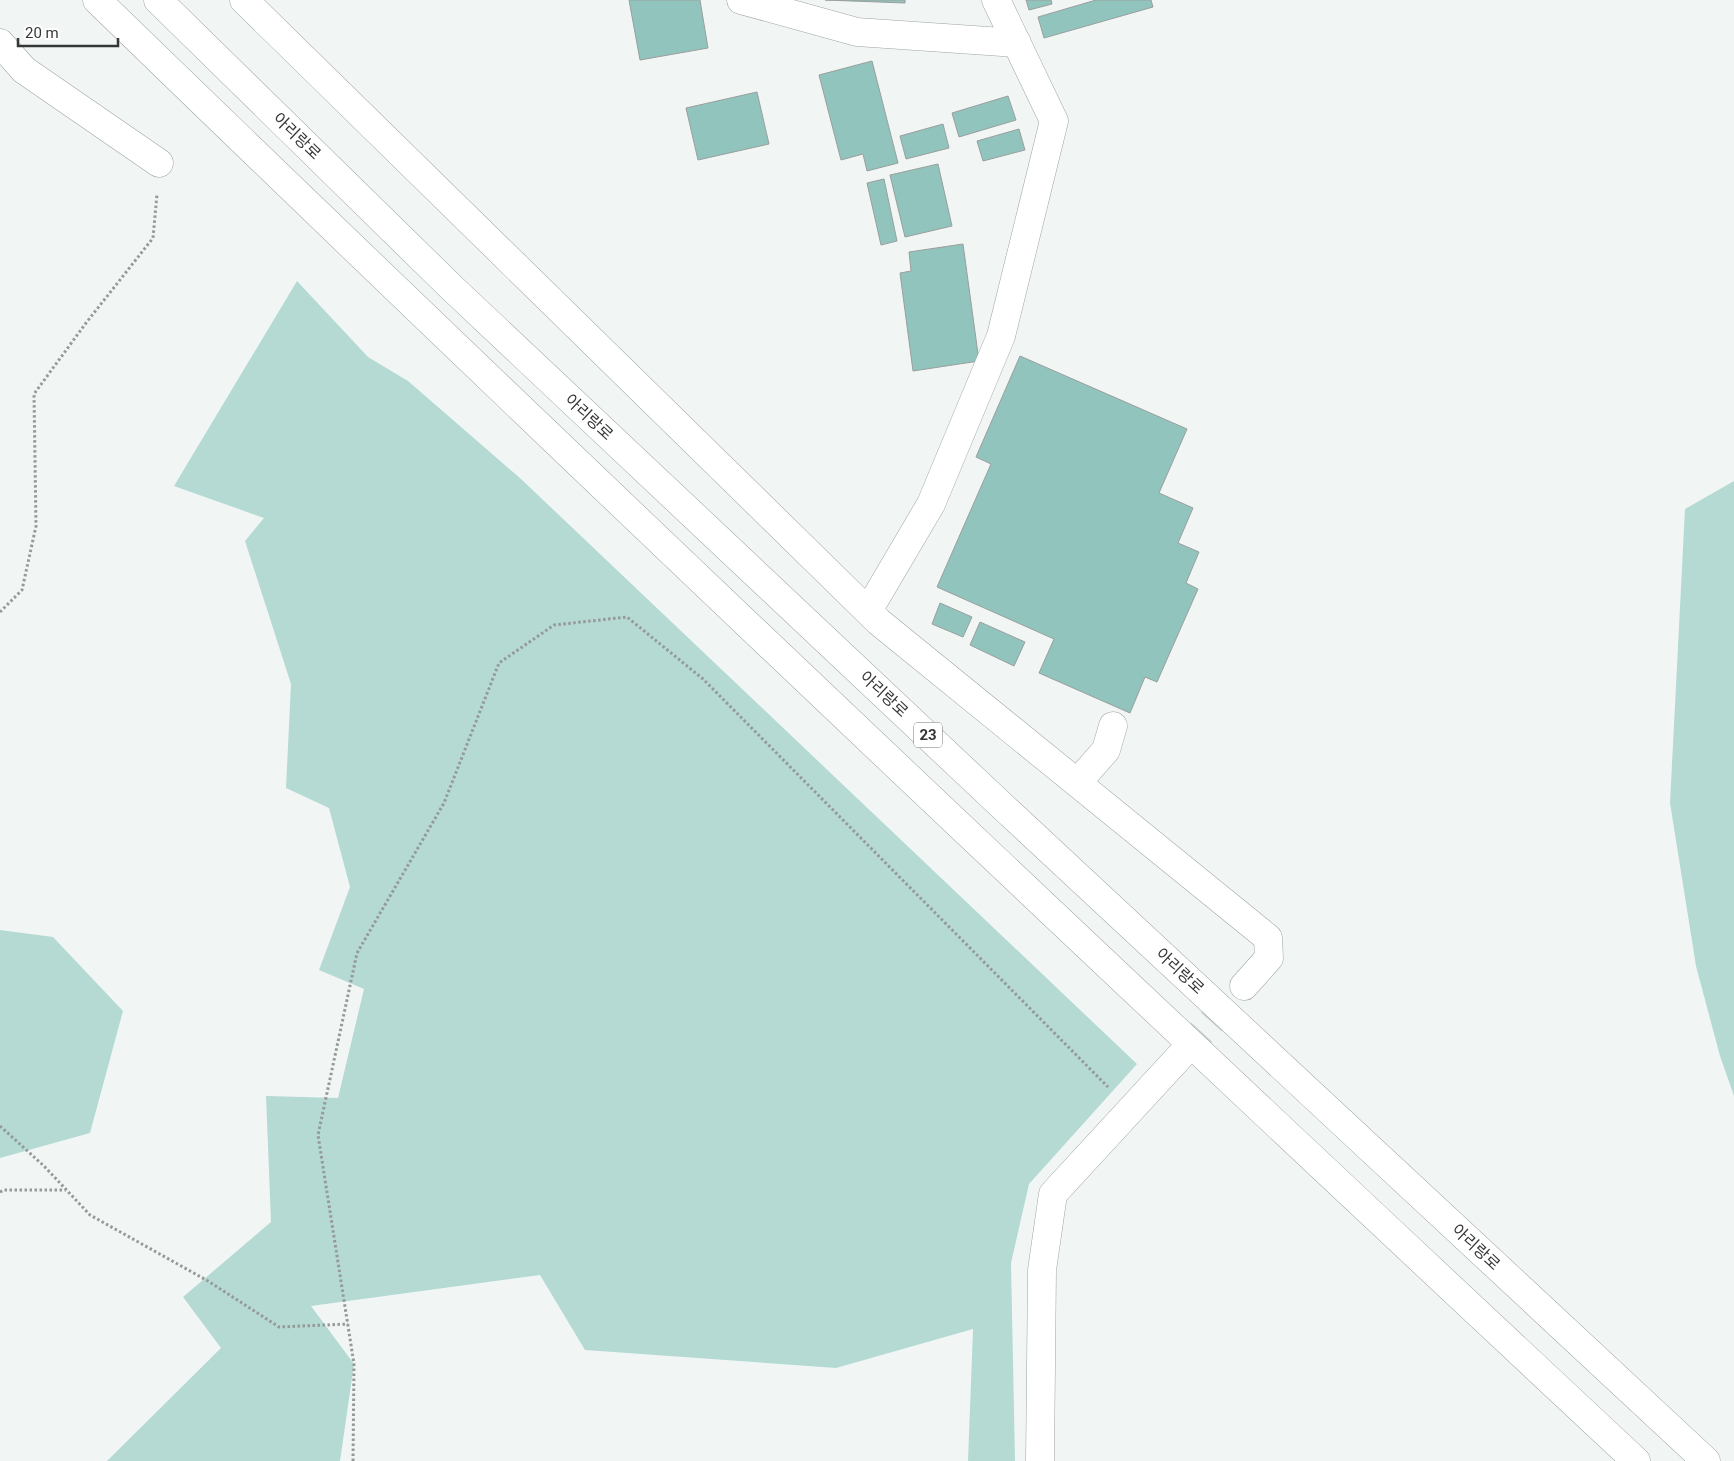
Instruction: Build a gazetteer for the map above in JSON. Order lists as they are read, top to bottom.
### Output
{
  "streets": {
    "main road": ["아리랑로", "23"]
  },
  "scale_bar": "20 m"
}
